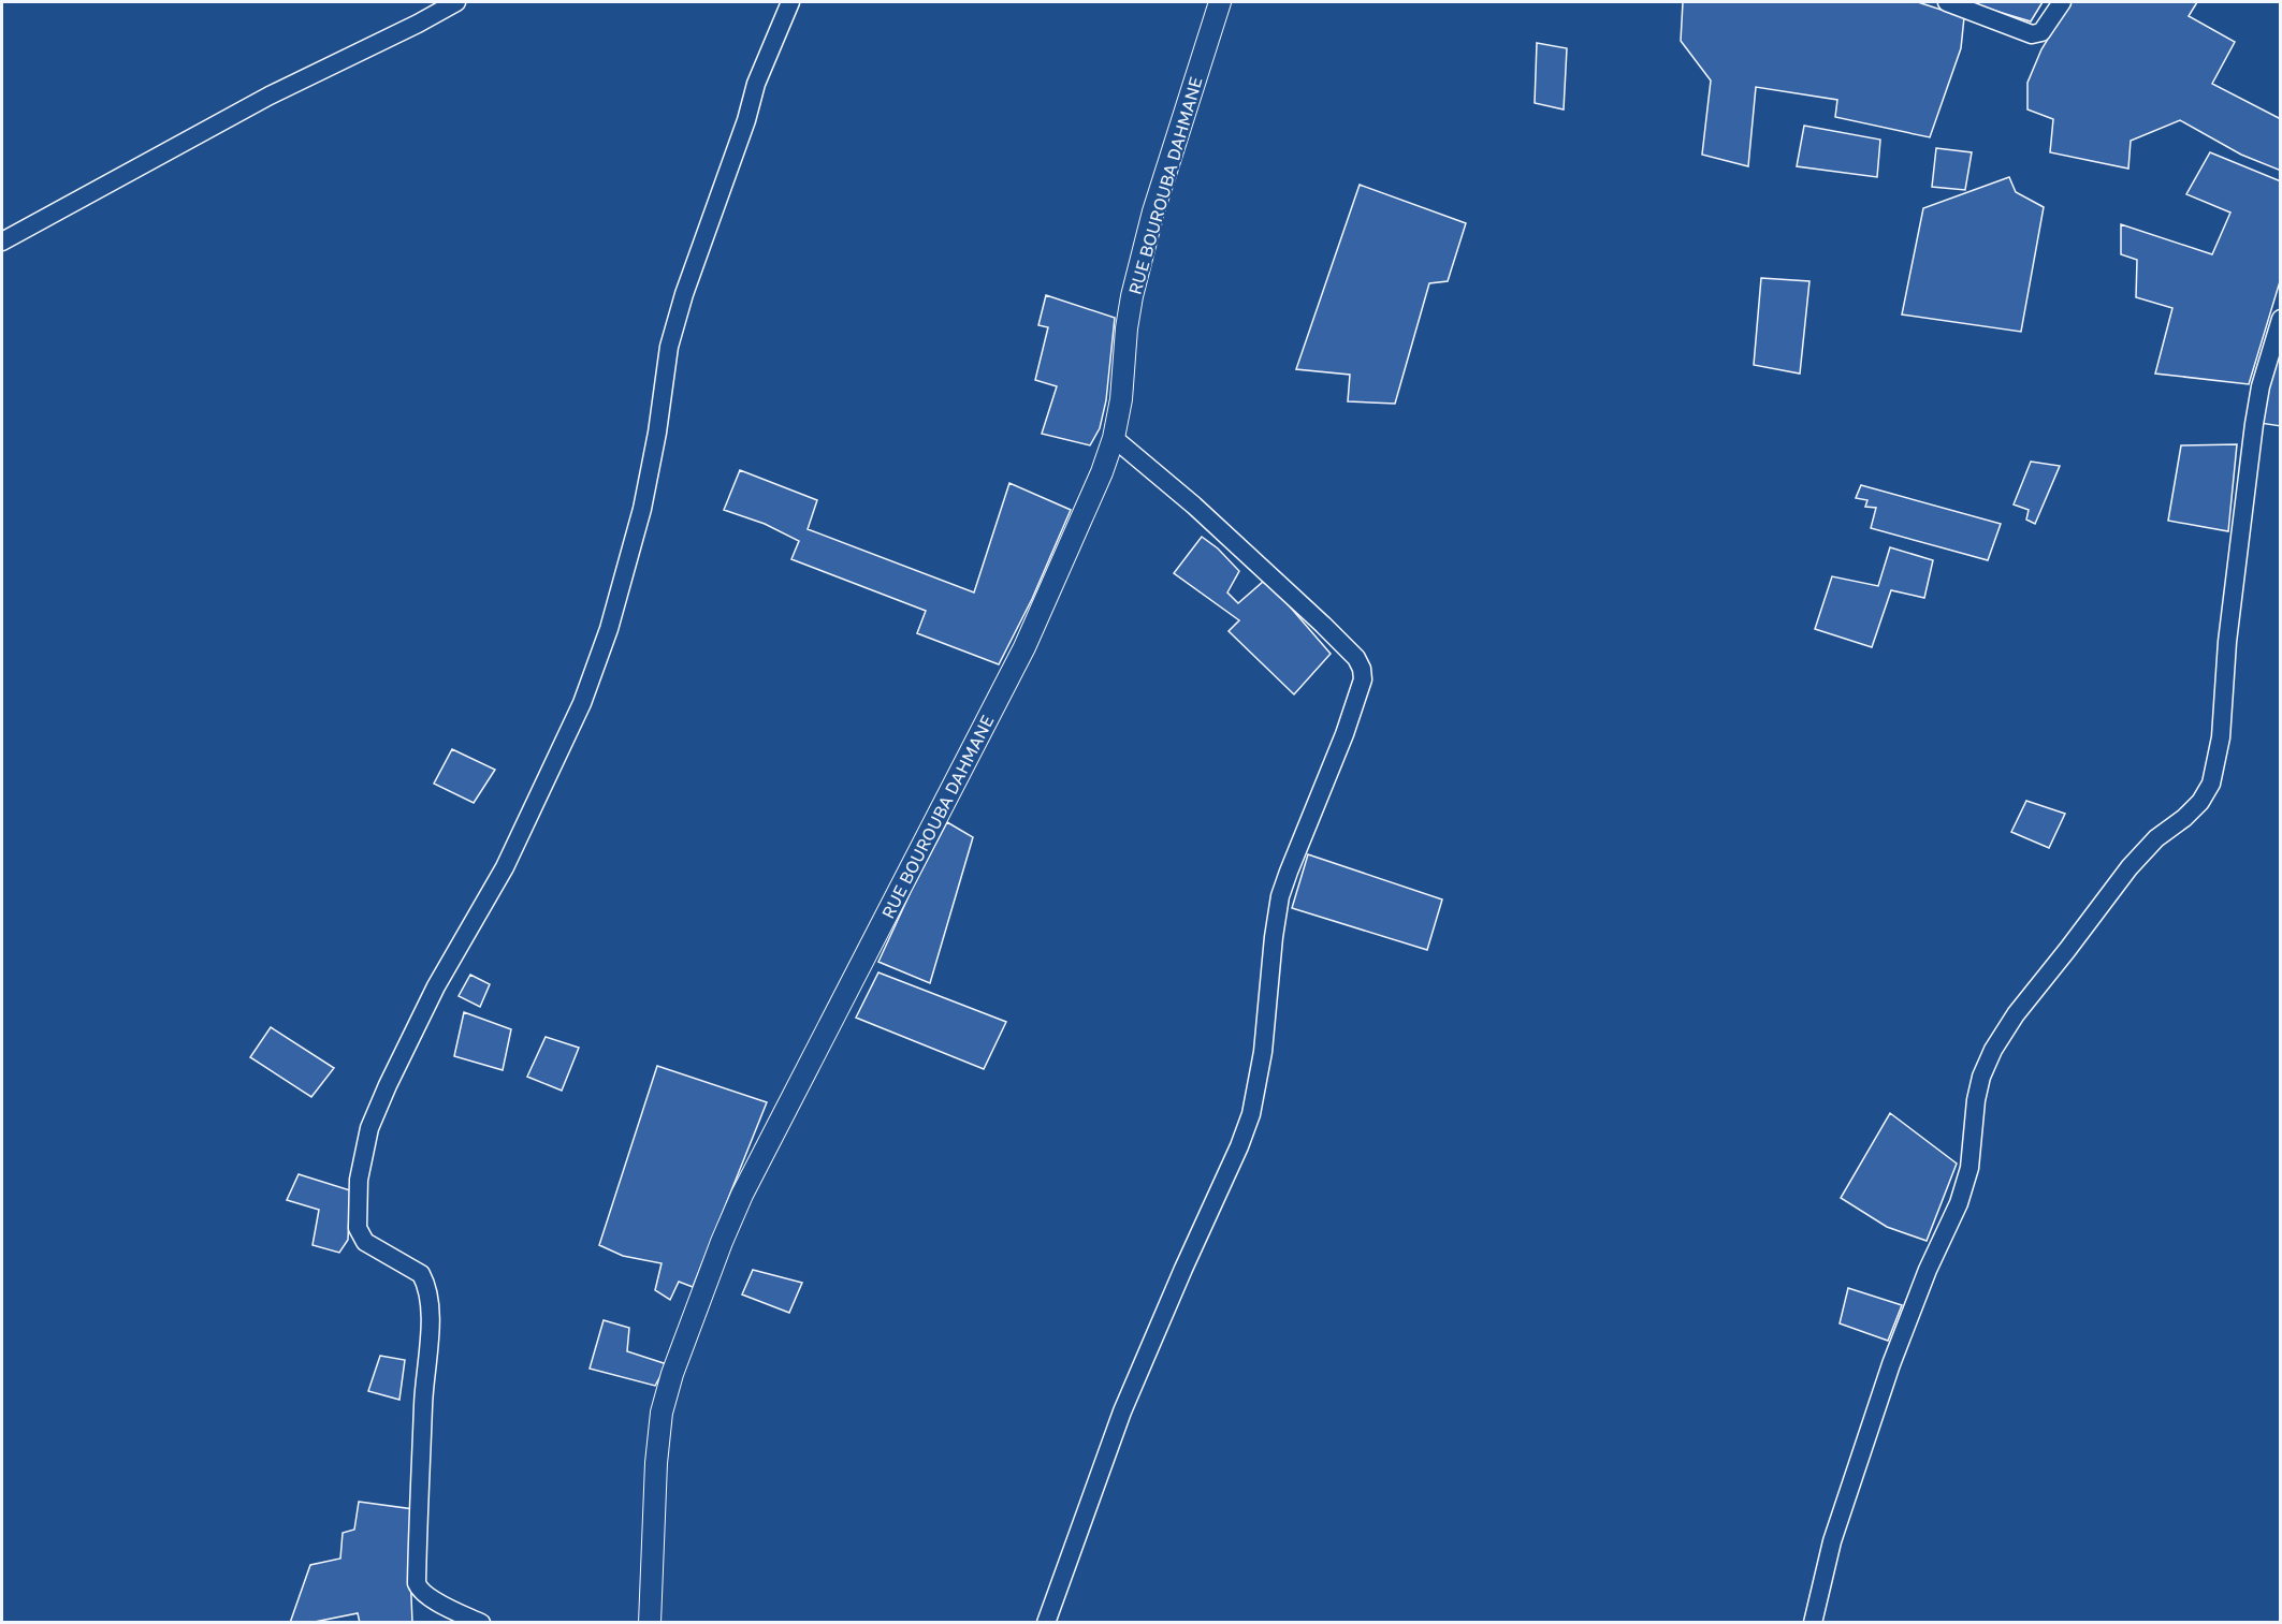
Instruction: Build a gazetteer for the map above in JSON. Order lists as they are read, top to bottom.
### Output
{
  "streets": {
    "street": ["RUE BOUROUBA DAHMANE"]
  }
}
